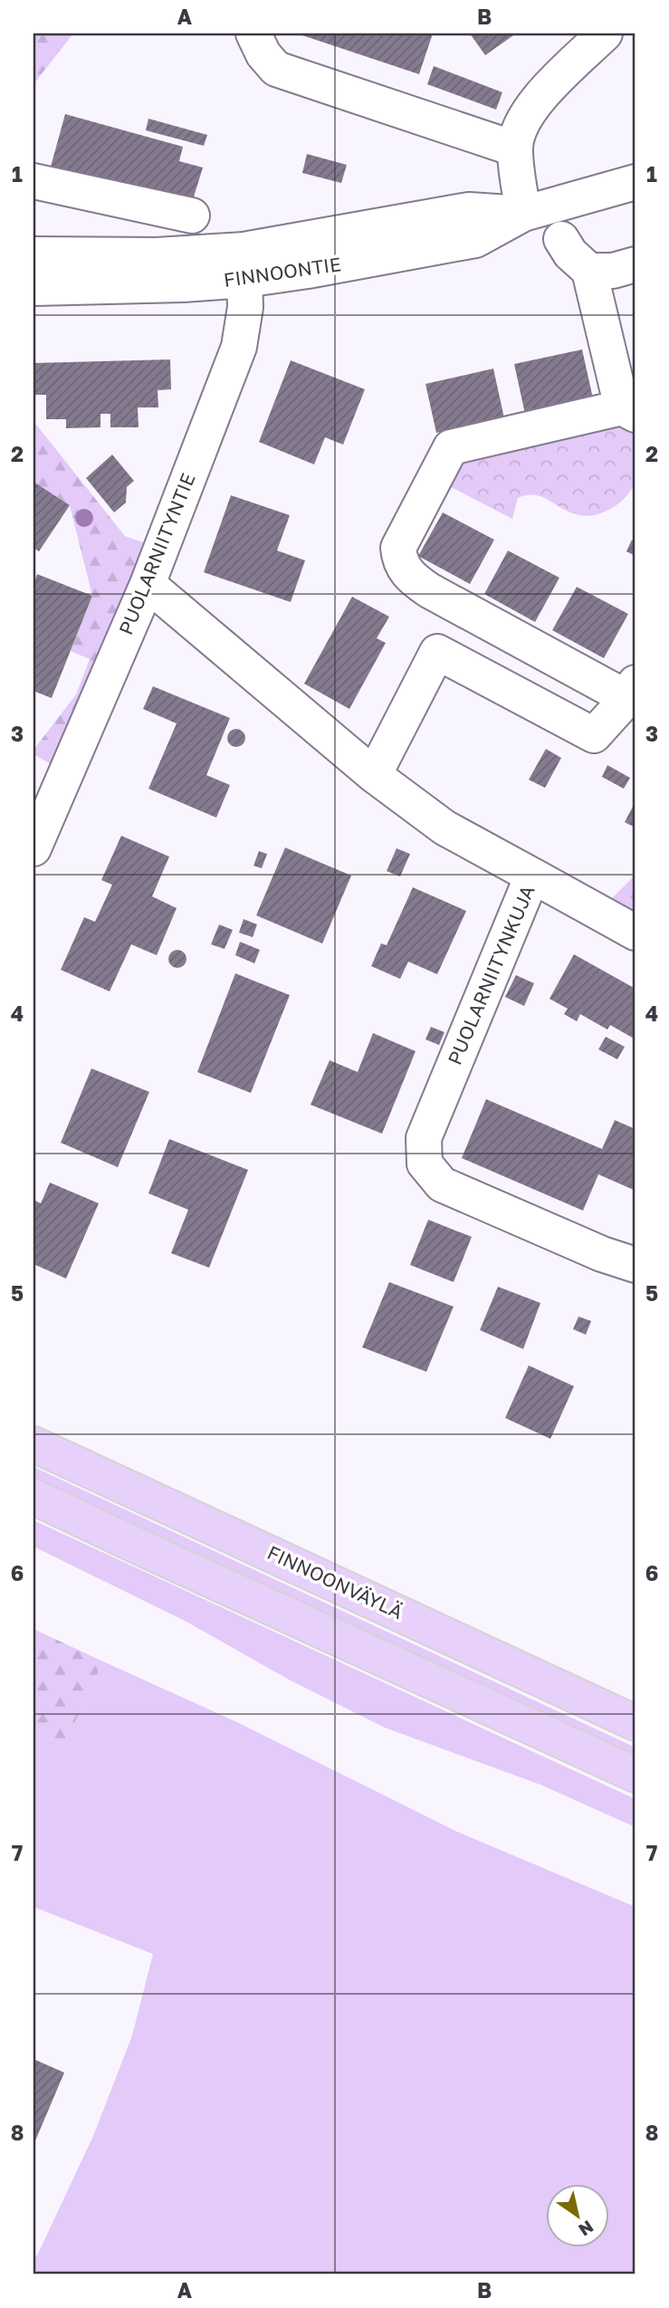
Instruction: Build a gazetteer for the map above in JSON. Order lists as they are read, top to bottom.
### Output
{
  "streets": {
    "main road": ["FINNOONVÄYLÄ"],
    "street": ["FINNOONTIE", "PUOLARNIITYNTIE", "PUOLARNIITYNKUJA"]
  },
  "crossings": [
    ["FINNOONTIE", "PUOLARNIITYNTIE"],
    ["PUOLARNIITYNTIE", "PUOLARNIITYNKUJA"]
  ],
  "north": "bottom right",
  "grid": {
    "columns": ["A", "B"],
    "rows": [
      "1",
      "2",
      "3",
      "4",
      "5",
      "6",
      "7",
      "8"
    ]
  }
}
